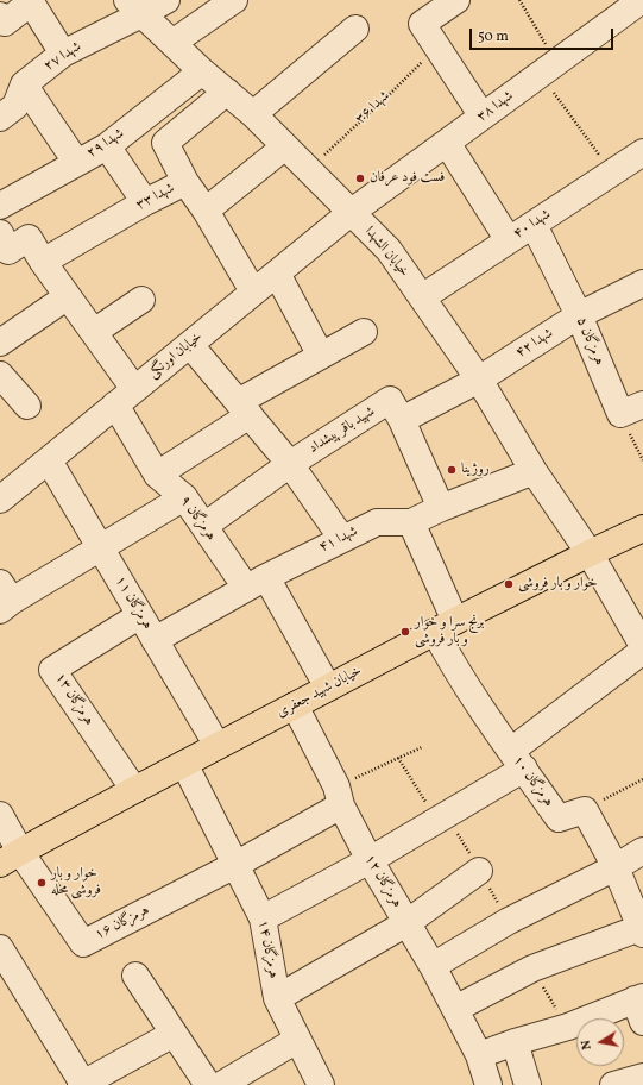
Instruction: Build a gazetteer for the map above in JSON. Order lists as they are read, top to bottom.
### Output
{
  "streets": {
    "main road": ["خیابان شهید جعفری"],
    "street": [
      "شهدا ۲۷",
      "شهدا ۳۸",
      "شهدا ۲۹",
      "شهدا ۳۳",
      "شهدا ۴۰",
      "خیابان الشهدا",
      "هرمزگان ۵",
      "شهدا ۴۲",
      "خیابان اورنگی",
      "شهید باقر پیشداد",
      "هرمزگان ۹",
      "شهدا ۴۱",
      "هرمزگان ۱۱",
      "هرمزگان ۱۳",
      "هرمزگان ۱۰",
      "هرمزگان ۱۲",
      "هرمزگان ۱۶",
      "هرمزگان ۱۴"
    ],
    "path": ["شهدا ۳۶"]
  },
  "crossings": [
    ["شهدا ۲۷", "خیابان الشهدا"],
    ["شهدا ۳۸", "خیابان الشهدا"],
    ["شهدا ۳۸", "خیابان اورنگی"],
    ["شهدا ۳۶", "خیابان الشهدا"],
    ["شهدا ۲۹", "خیابان الشهدا"],
    ["شهدا ۳۳", "خیابان الشهدا"],
    ["شهدا ۴۰", "خیابان الشهدا"],
    ["شهدا ۴۰", "هرمزگان ۵"],
    ["خیابان الشهدا", "شهدا ۴۲"],
    ["خیابان الشهدا", "خیابان اورنگی"],
    ["خیابان الشهدا", "شهدا ۴۱"],
    ["خیابان الشهدا", "خیابان شهید جعفری"],
    ["هرمزگان ۵", "شهدا ۴۲"],
    ["خیابان اورنگی", "هرمزگان ۹"],
    ["خیابان اورنگی", "هرمزگان ۱۱"],
    ["شهید باقر پیشداد", "هرمزگان ۹"],
    ["هرمزگان ۹", "شهدا ۴۱"],
    ["هرمزگان ۹", "خیابان شهید جعفری"],
    ["شهدا ۴۱", "هرمزگان ۱۱"],
    ["شهدا ۴۱", "هرمزگان ۱۰"],
    ["هرمزگان ۱۱", "خیابان شهید جعفری"],
    ["هرمزگان ۱۱", "هرمزگان ۱۳"],
    ["خیابان شهید جعفری", "هرمزگان ۱۳"],
    ["خیابان شهید جعفری", "هرمزگان ۱۰"],
    ["خیابان شهید جعفری", "هرمزگان ۱۲"],
    ["خیابان شهید جعفری", "هرمزگان ۱۶"],
    ["خیابان شهید جعفری", "هرمزگان ۱۴"],
    ["هرمزگان ۱۶", "هرمزگان ۱۴"]
  ],
  "places": [
    "فست فود عرفان",
    "روژینا",
    "خوار و بار فروشی",
    "برنج سرا و خوار و بار فروشی",
    "خوار و بار فروشی محله"
  ],
  "scale_bar": "50 m",
  "north": "left"
}
